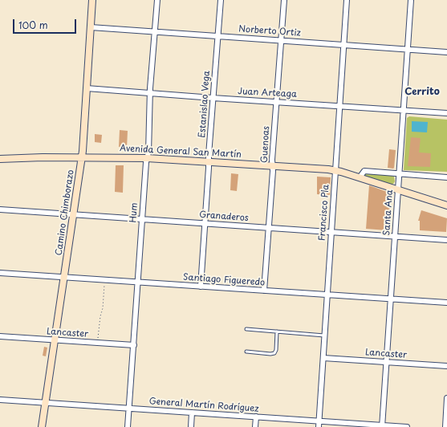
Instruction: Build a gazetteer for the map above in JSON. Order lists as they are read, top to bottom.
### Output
{
  "streets": {
    "main road": ["Avenida General San Martín", "Camino Chimborazo"],
    "street": [
      "Norberto Ortiz",
      "Juan Arteaga",
      "Estanislao Vega",
      "Guenoas",
      "Hum",
      "Francisco Pla",
      "Santa Ana",
      "Granaderos",
      "Santiago Figueredo",
      "Lancaster",
      "General Martín Rodríguez"
    ]
  },
  "crossings": [
    ["Norberto Ortiz", "Estanislao Vega"],
    ["Norberto Ortiz", "Guenoas"],
    ["Norberto Ortiz", "Camino Chimborazo"],
    ["Norberto Ortiz", "Hum"],
    ["Norberto Ortiz", "Francisco Pla"],
    ["Norberto Ortiz", "Santa Ana"],
    ["Juan Arteaga", "Estanislao Vega"],
    ["Juan Arteaga", "Guenoas"],
    ["Juan Arteaga", "Camino Chimborazo"],
    ["Juan Arteaga", "Hum"],
    ["Juan Arteaga", "Francisco Pla"],
    ["Juan Arteaga", "Santa Ana"],
    ["Estanislao Vega", "Avenida General San Martín"],
    ["Estanislao Vega", "Granaderos"],
    ["Estanislao Vega", "Santiago Figueredo"],
    ["Guenoas", "Avenida General San Martín"],
    ["Guenoas", "Granaderos"],
    ["Guenoas", "Santiago Figueredo"],
    ["Avenida General San Martín", "Camino Chimborazo"],
    ["Avenida General San Martín", "Hum"],
    ["Avenida General San Martín", "Francisco Pla"],
    ["Avenida General San Martín", "Santa Ana"],
    ["Camino Chimborazo", "Granaderos"],
    ["Camino Chimborazo", "Santiago Figueredo"],
    ["Camino Chimborazo", "Lancaster"],
    ["Camino Chimborazo", "General Martín Rodríguez"],
    ["Hum", "Granaderos"],
    ["Hum", "Santiago Figueredo"],
    ["Hum", "Lancaster"],
    ["Hum", "General Martín Rodríguez"],
    ["Francisco Pla", "Granaderos"],
    ["Francisco Pla", "Santiago Figueredo"],
    ["Francisco Pla", "Lancaster"],
    ["Francisco Pla", "General Martín Rodríguez"],
    ["Santa Ana", "Granaderos"],
    ["Santa Ana", "Santiago Figueredo"],
    ["Santa Ana", "Lancaster"],
    ["Santa Ana", "General Martín Rodríguez"]
  ],
  "districts": ["Cerrito"],
  "scale_bar": "100 m"
}
